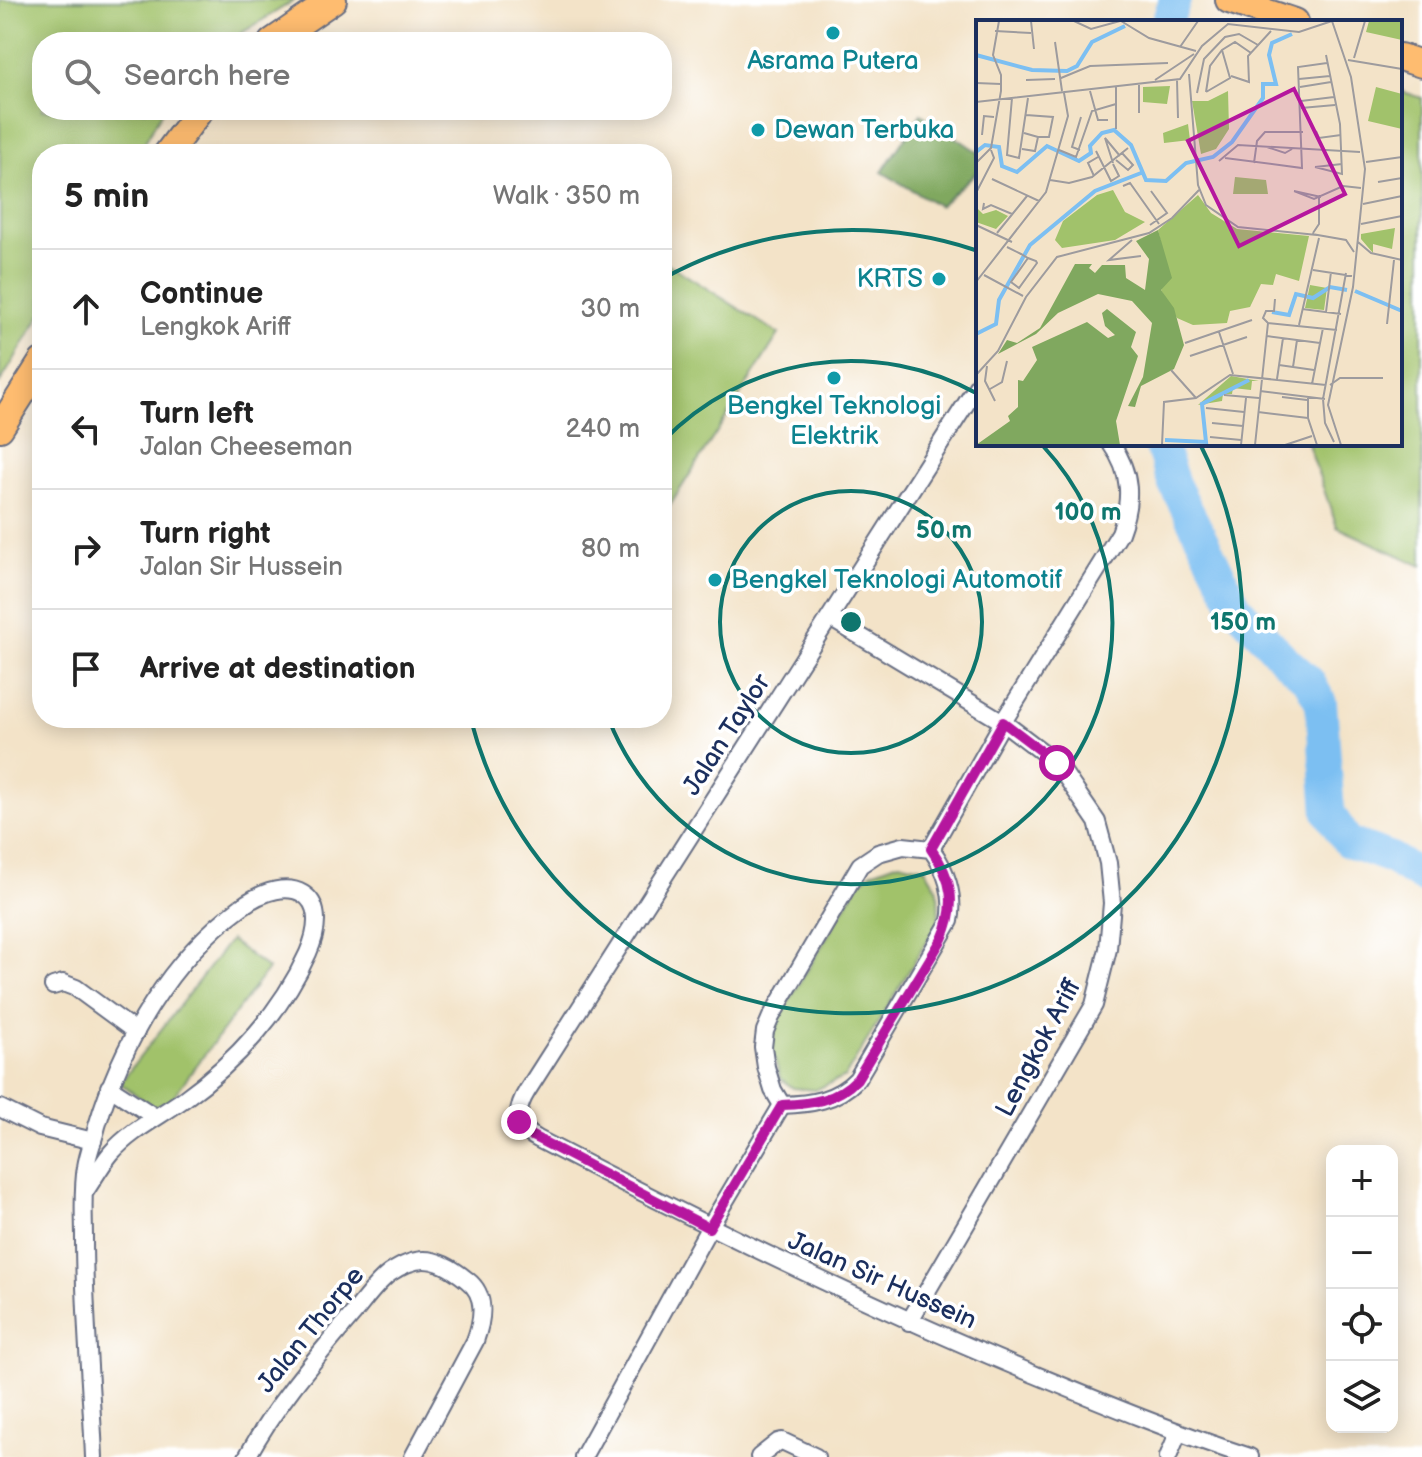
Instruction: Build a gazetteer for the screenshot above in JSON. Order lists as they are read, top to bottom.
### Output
{
  "streets": {
    "street": [
      "Jalan Taylor",
      "Lengkok Ariff",
      "Jalan Sir Hussein",
      "Jalan Thorpe"
    ]
  },
  "crossings": [
    ["Jalan Taylor", "Lengkok Ariff"],
    ["Jalan Taylor", "Jalan Sir Hussein"],
    ["Lengkok Ariff", "Jalan Sir Hussein"]
  ],
  "places": [
    "Asrama Putera",
    "Dewan Terbuka",
    "KRTS",
    "Bengkel Teknologi Elektrik",
    "Bengkel Teknologi Automotif"
  ],
  "page": {
    "search": "Search here",
    "heading": ["5 min", "Walk · 350 m"],
    "list": [
      ["Continue", "Lengkok Ariff", "30 m"],
      ["Turn left", "Jalan Cheeseman", "240 m"],
      ["Turn right", "Jalan Sir Hussein", "80 m"],
      "Arrive at destination"
    ],
    "map_buttons": ["+", "−"]
  },
  "rings": ["100 m", "50 m", "150 m"]
}
